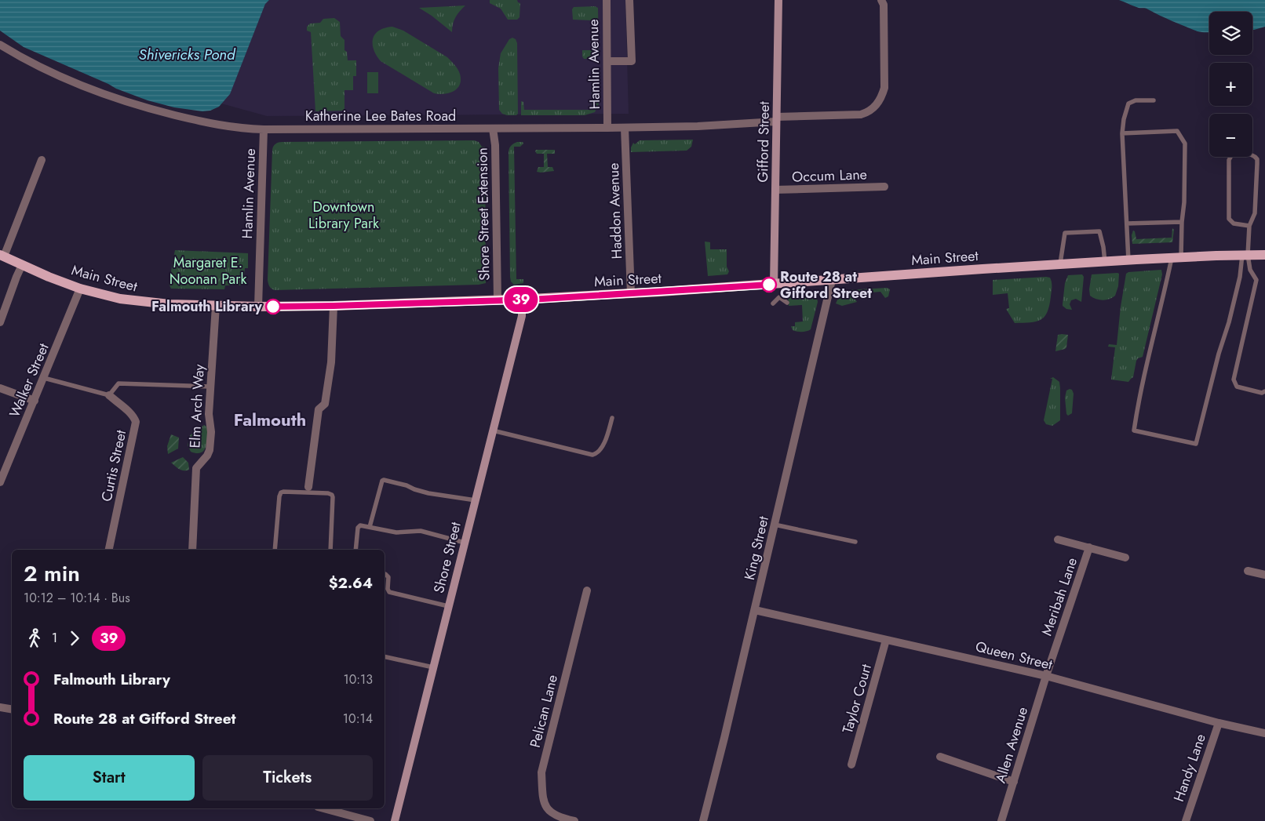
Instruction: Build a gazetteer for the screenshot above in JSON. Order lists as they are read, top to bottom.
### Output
{
  "streets": {
    "main road": ["Gifford Street", "Main Street", "Shore Street"],
    "street": [
      "Hamlin Avenue",
      "Katherine Lee Bates Road",
      "Occum Lane",
      "Haddon Avenue",
      "Shore Street Extension",
      "Walker Street",
      "Elm Arch Way",
      "Curtis Street",
      "King Street",
      "Meribah Lane",
      "Queen Street",
      "Taylor Court",
      "Pelican Lane",
      "Allen Avenue",
      "Handy Lane"
    ]
  },
  "crossings": [
    ["Hamlin Avenue", "Katherine Lee Bates Road"],
    ["Hamlin Avenue", "Main Street"],
    ["Katherine Lee Bates Road", "Gifford Street"],
    ["Katherine Lee Bates Road", "Haddon Avenue"],
    ["Katherine Lee Bates Road", "Shore Street Extension"],
    ["Gifford Street", "Occum Lane"],
    ["Gifford Street", "Main Street"],
    ["Haddon Avenue", "Main Street"],
    ["Shore Street Extension", "Main Street"],
    ["Main Street", "Walker Street"],
    ["Main Street", "Elm Arch Way"],
    ["Main Street", "King Street"],
    ["Main Street", "Shore Street"],
    ["King Street", "Queen Street"],
    ["Meribah Lane", "Queen Street"],
    ["Meribah Lane", "Allen Avenue"],
    ["Queen Street", "Taylor Court"],
    ["Queen Street", "Allen Avenue"],
    ["Queen Street", "Handy Lane"]
  ],
  "districts": ["Falmouth"],
  "water": ["Shivericks Pond"],
  "parks": ["Downtown Library Park", "Margaret E. Noonan Park"],
  "places": ["Route 28 at Gifford Street", "Falmouth Library"],
  "lines": ["bus line 39"],
  "page": {
    "on_map": "39",
    "map_buttons": ["+", "−"],
    "heading": ["2 min", "10:12 – 10:14 · Bus", "$2.64"],
    "legs": ["1", "39"],
    "list": [
      {
        "name": "Falmouth Library",
        "value": "10:13"
      },
      {
        "name": "Route 28 at Gifford Street",
        "value": "10:14"
      }
    ],
    "buttons": ["Start", "Tickets"]
  }
}
